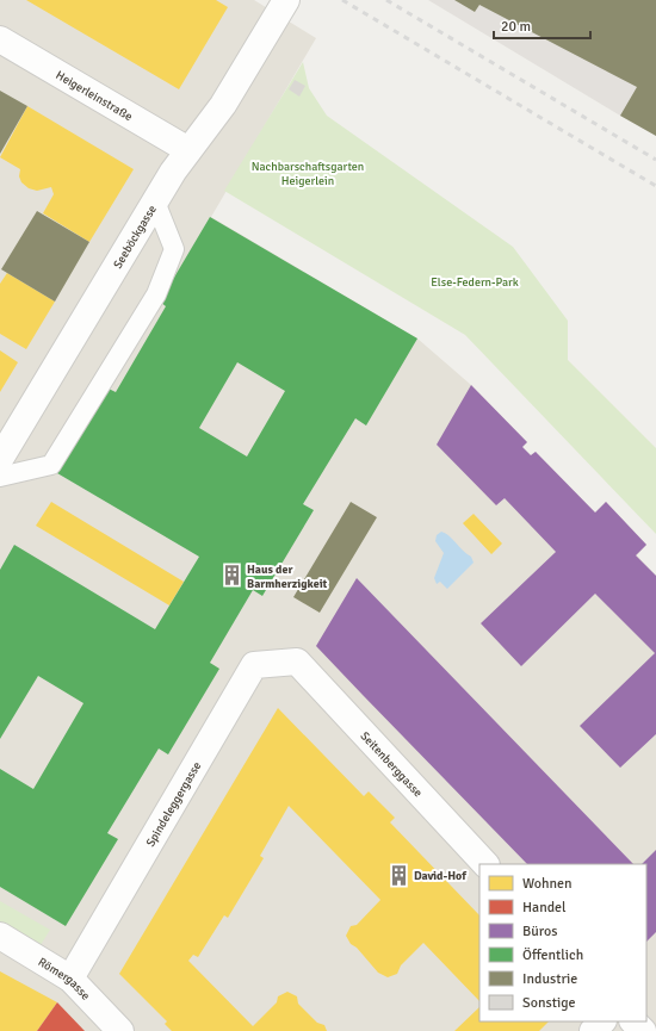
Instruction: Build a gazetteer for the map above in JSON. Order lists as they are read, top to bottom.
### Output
{
  "streets": {
    "street": [
      "Heigerleinstraße",
      "Seeböckgasse",
      "Seitenberggasse",
      "Spindeleggergasse",
      "Römergasse"
    ]
  },
  "crossings": [
    ["Heigerleinstraße", "Seeböckgasse"],
    ["Seitenberggasse", "Spindeleggergasse"],
    ["Spindeleggergasse", "Römergasse"]
  ],
  "parks": ["Nachbarschaftsgarten Heigerlein", "Else-Federn-Park"],
  "places": {
    "building": ["Haus der Barmherzigkeit", "David-Hof"]
  },
  "legend": [
    "Wohnen",
    "Handel",
    "Büros",
    "Öffentlich",
    "Industrie",
    "Sonstige"
  ],
  "scale_bar": "20 m"
}
